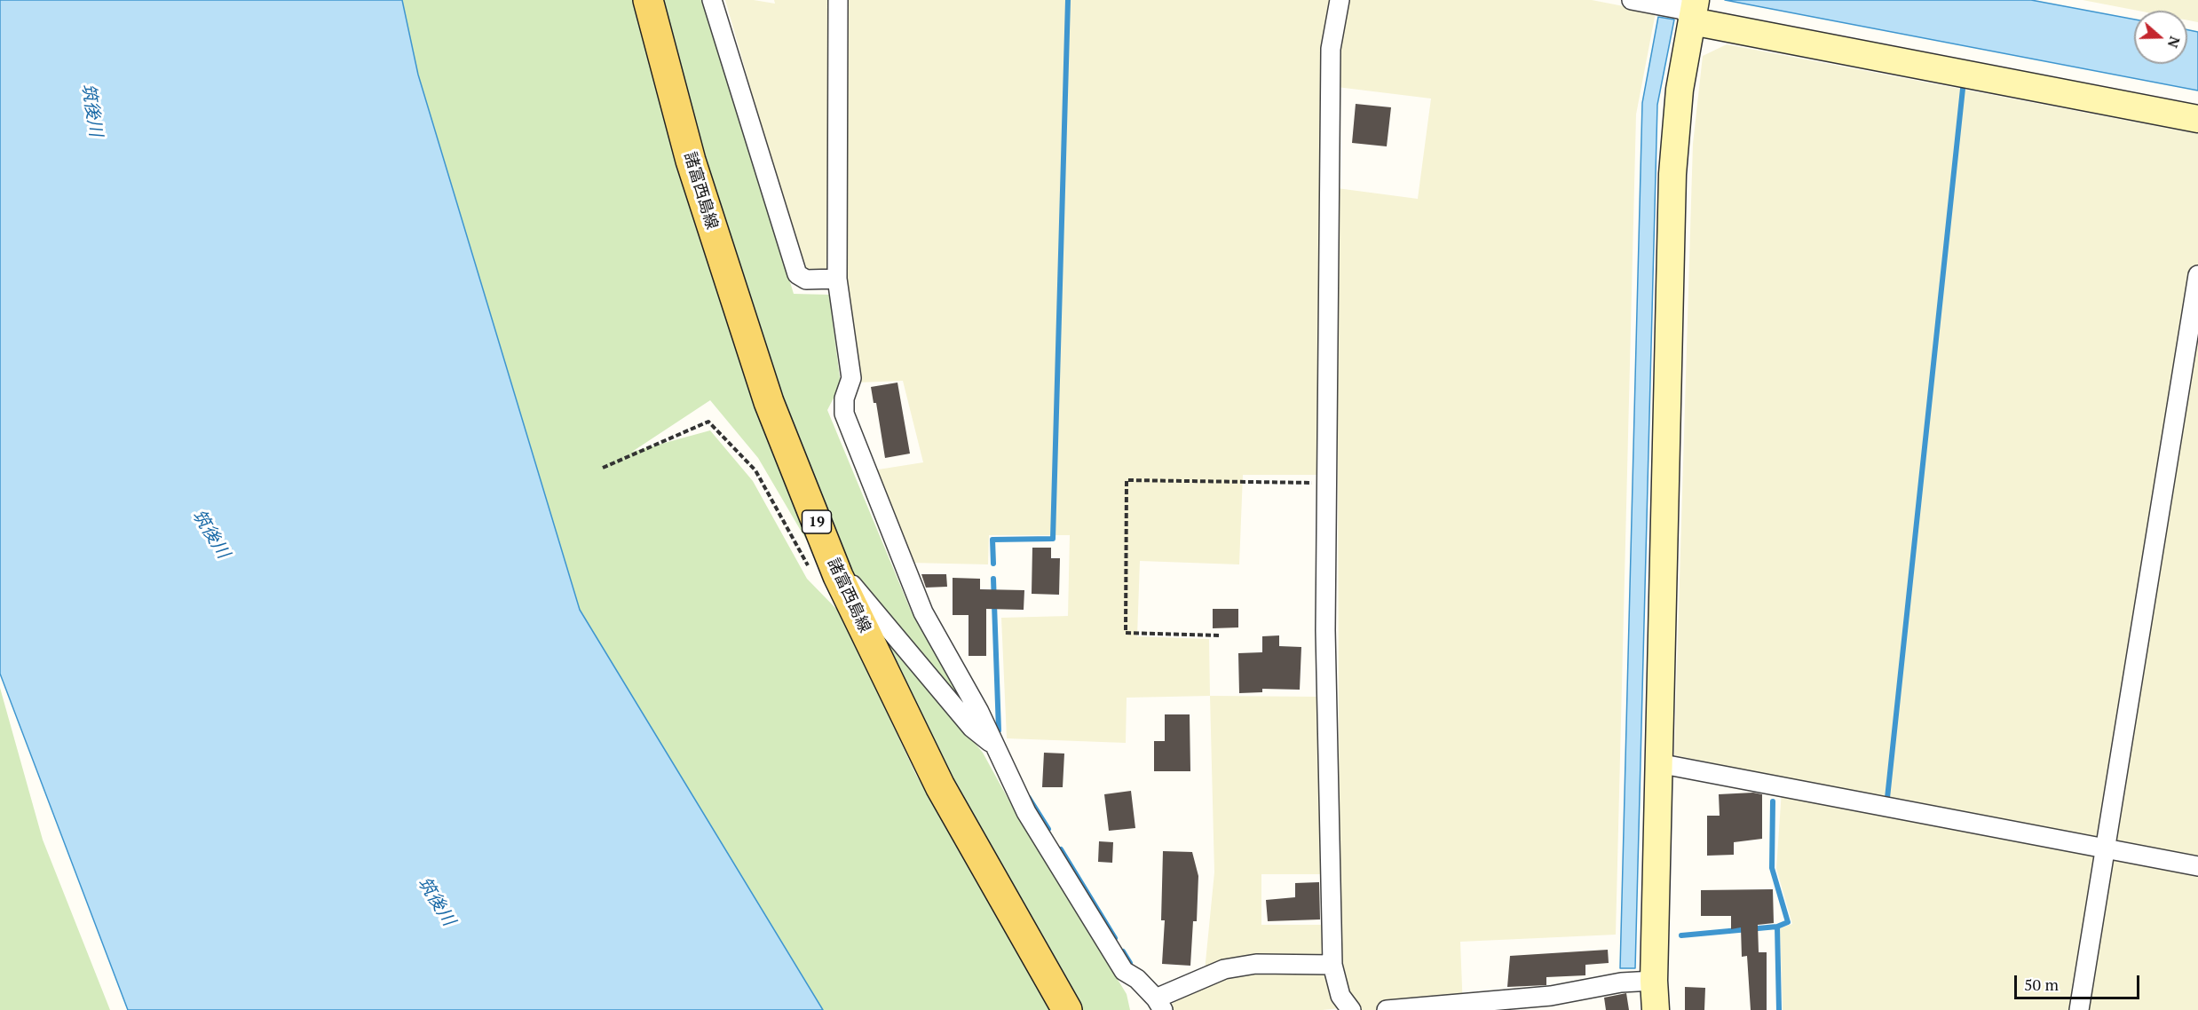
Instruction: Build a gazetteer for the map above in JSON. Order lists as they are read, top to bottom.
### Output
{
  "streets": {
    "main road": ["諸富西島線", "19"]
  },
  "water": ["筑後川"],
  "scale_bar": "50 m",
  "north": "right"
}
